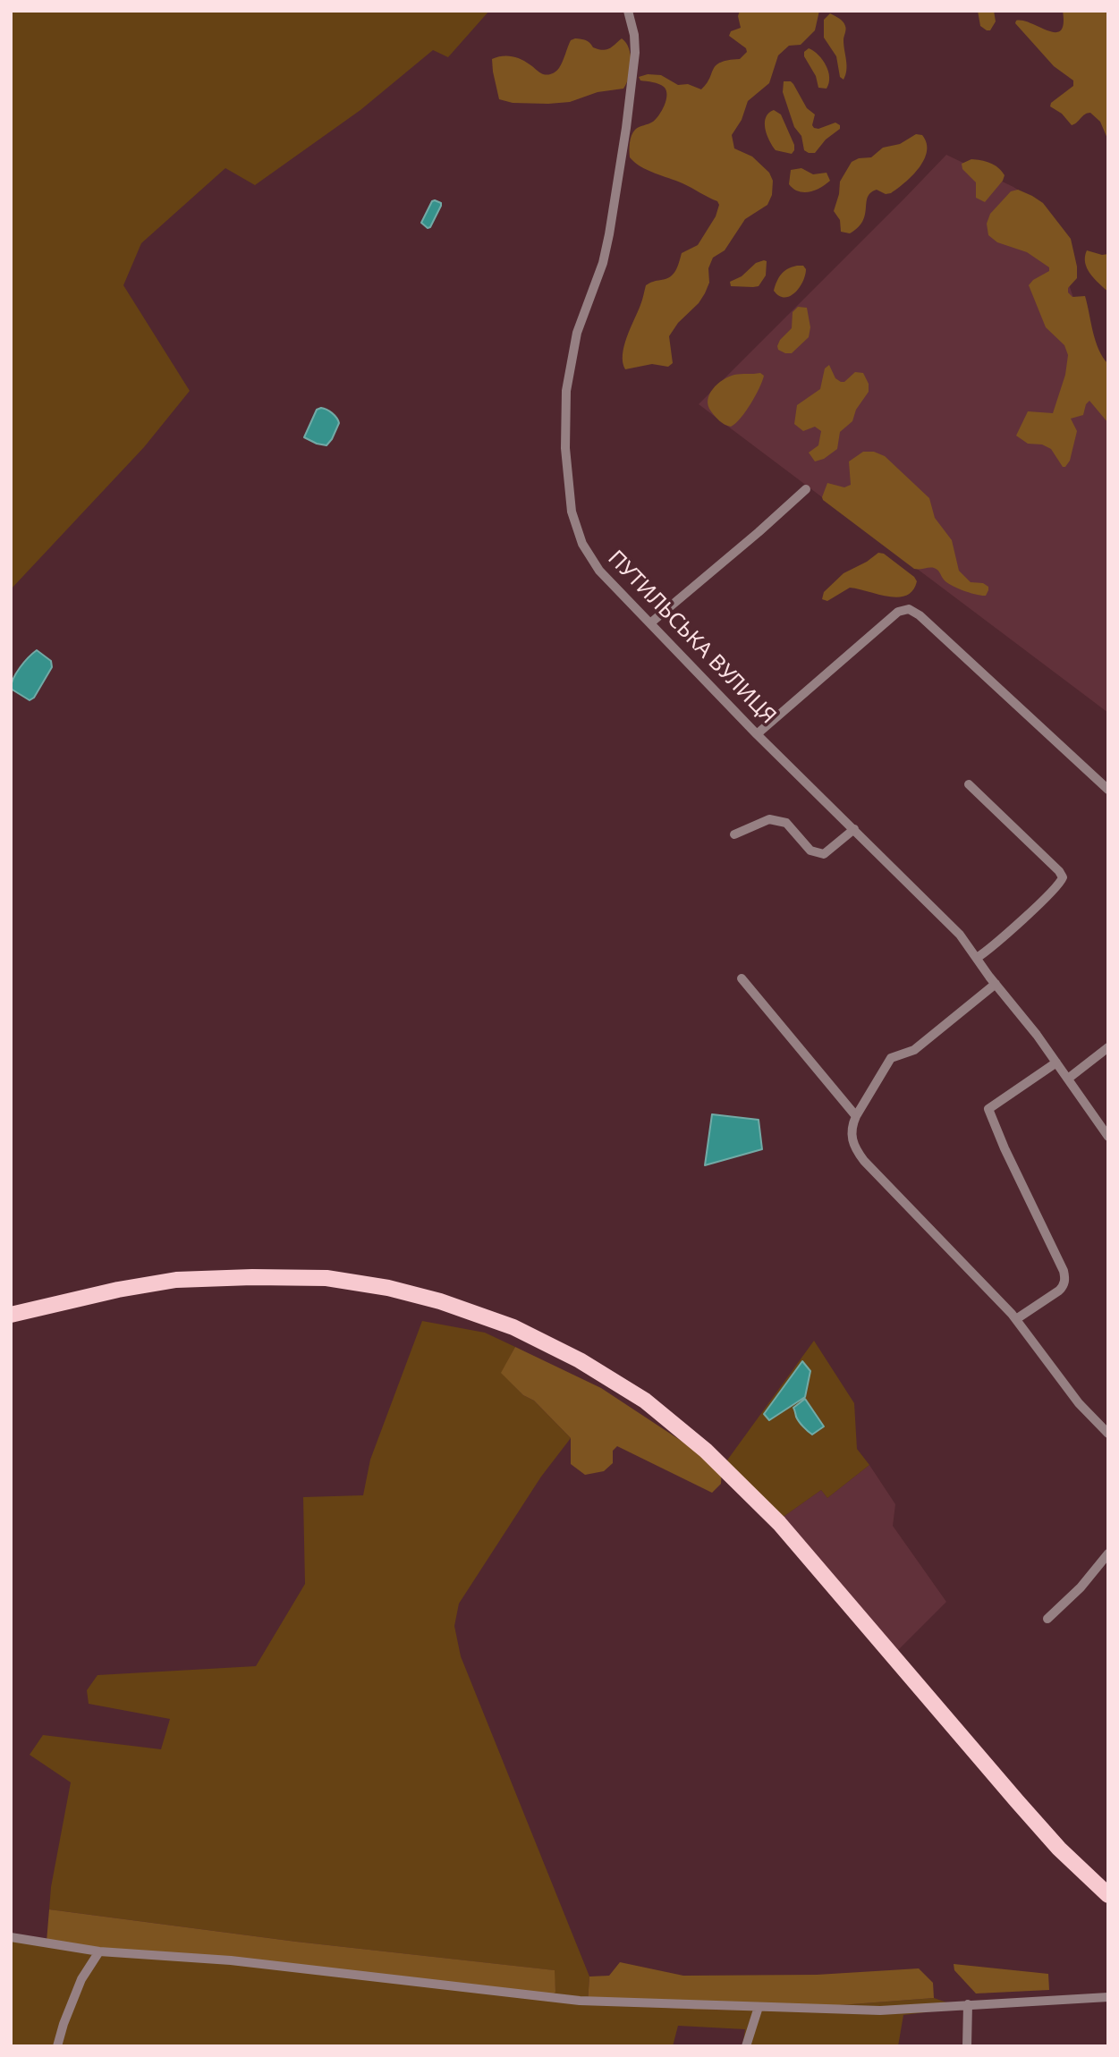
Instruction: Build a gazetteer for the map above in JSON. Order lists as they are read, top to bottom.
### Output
{
  "streets": {
    "street": ["ПУТИЛЬСЬКА ВУЛИЦЯ"]
  }
}
